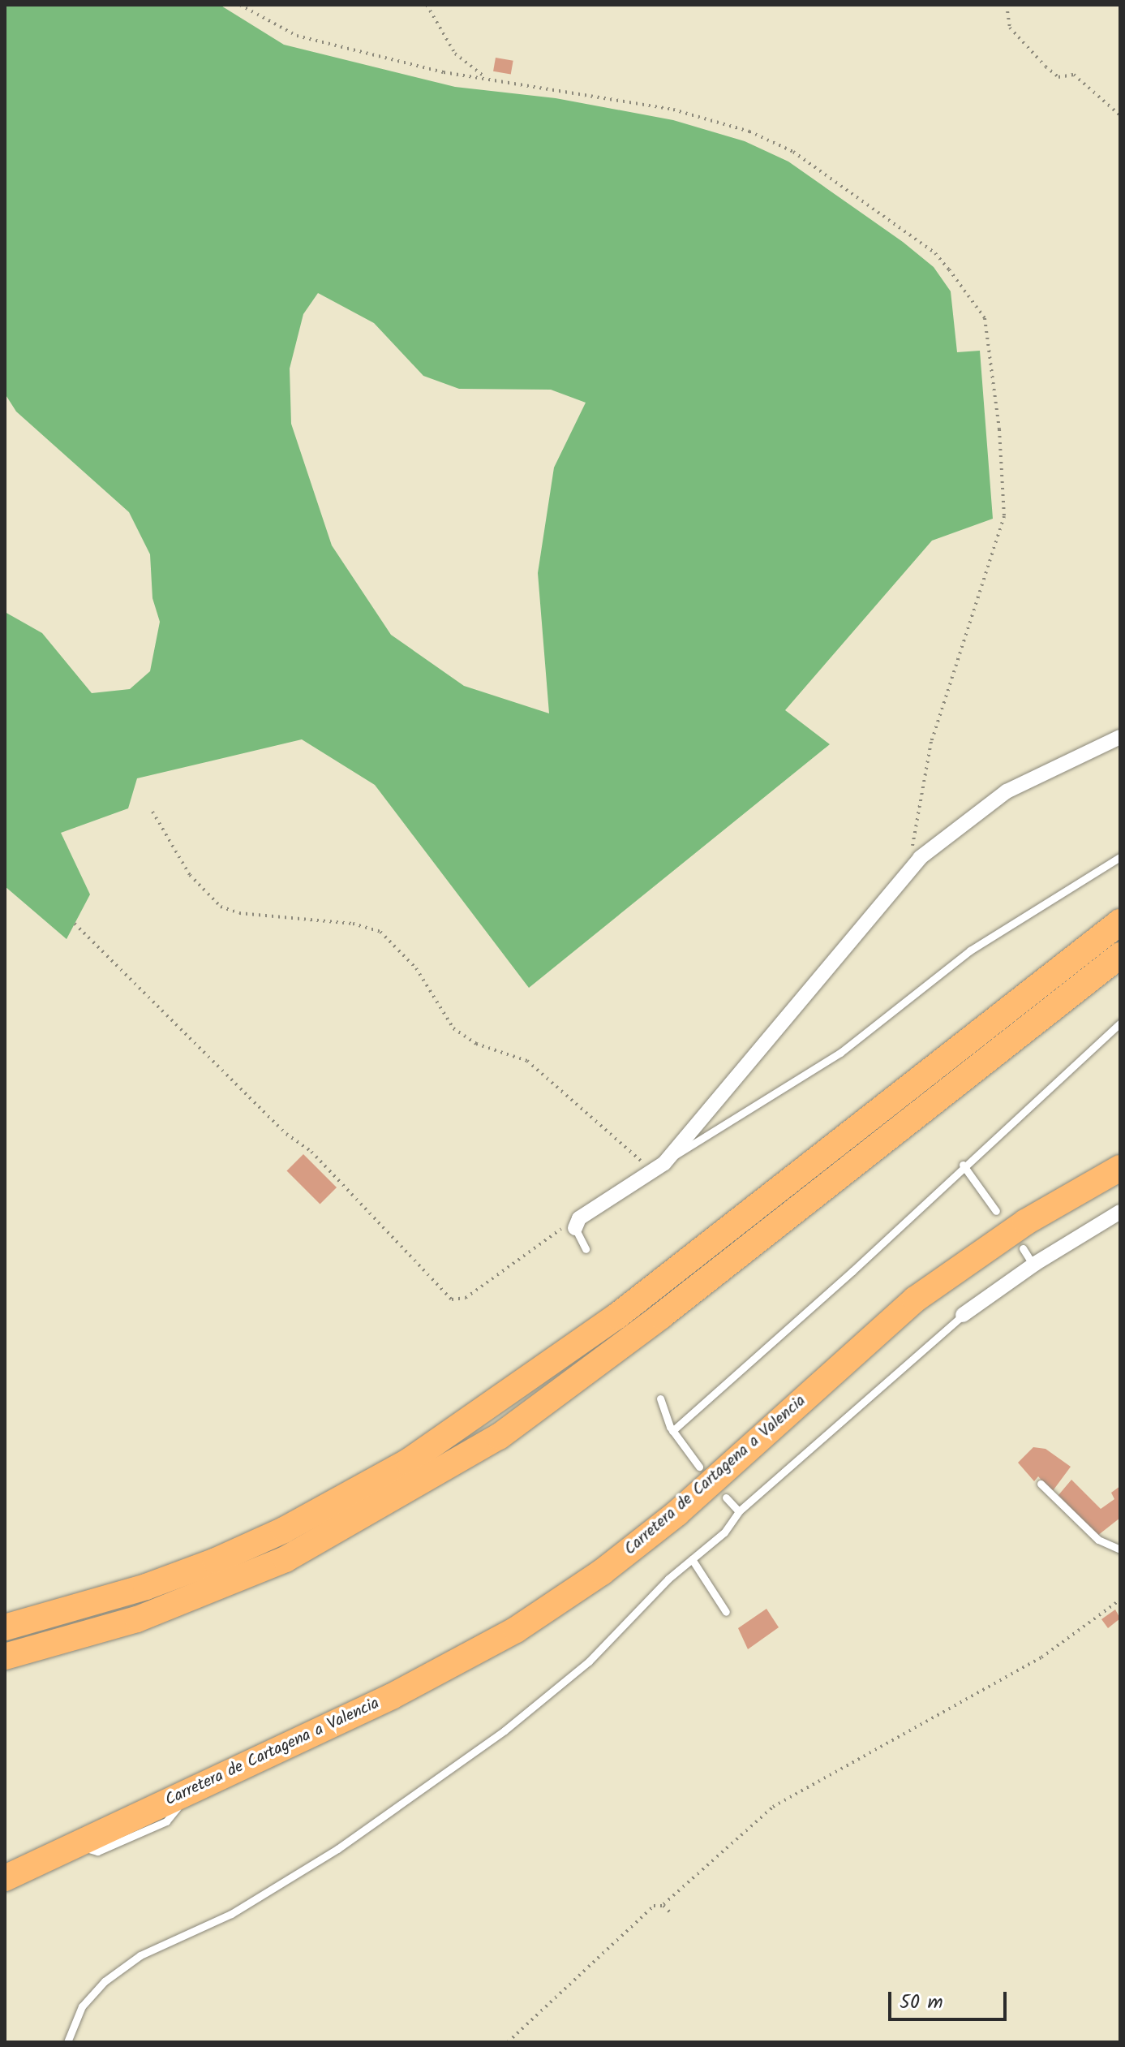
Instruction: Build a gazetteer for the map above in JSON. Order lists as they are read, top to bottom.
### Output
{
  "streets": {
    "highway": ["Carretera de Cartagena a Valencia"]
  },
  "scale_bar": "50 m"
}
